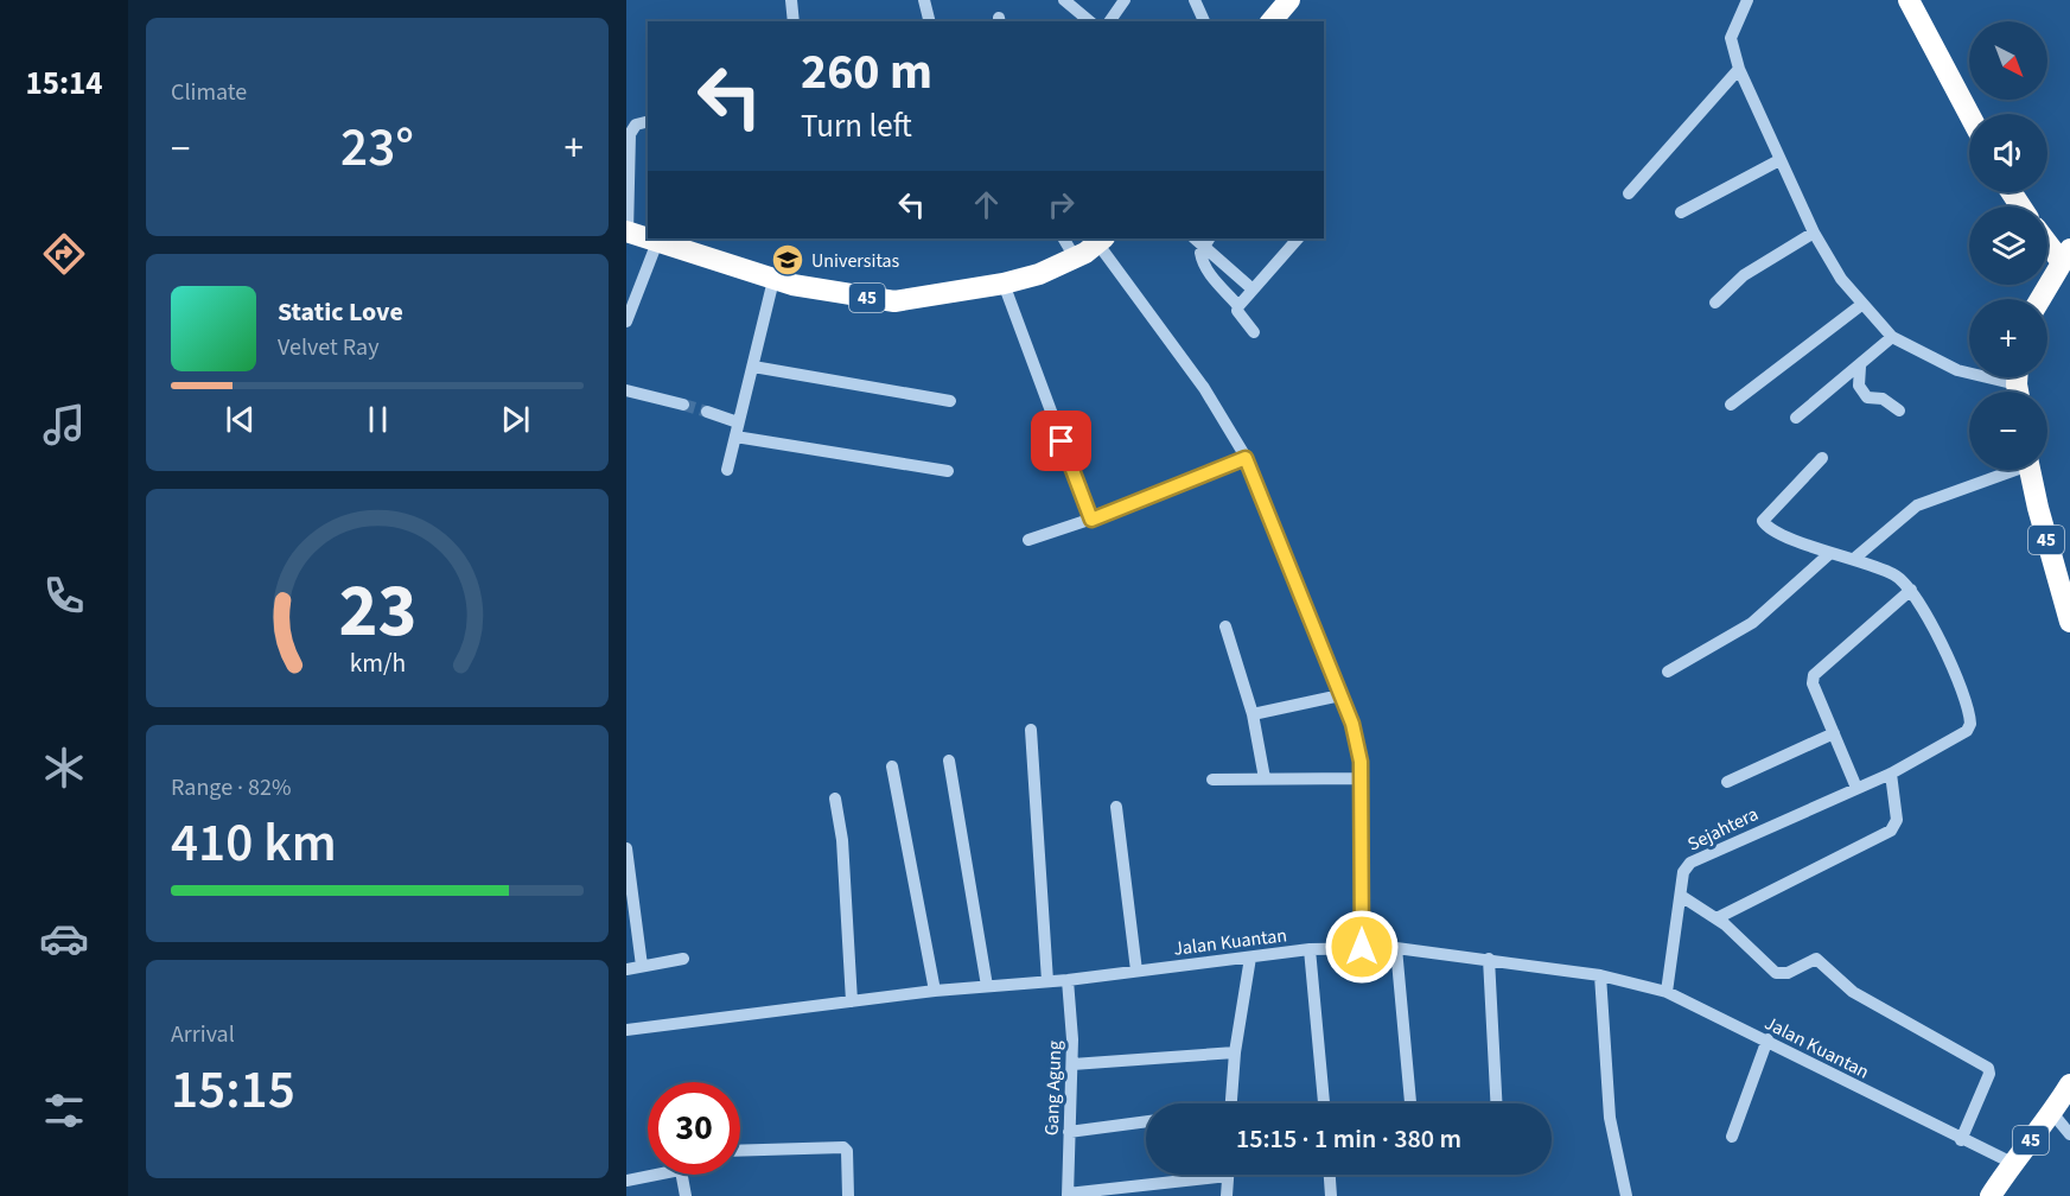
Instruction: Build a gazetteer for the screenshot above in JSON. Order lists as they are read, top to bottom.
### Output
{
  "streets": {
    "highway": ["45"],
    "street": ["Sejahtera", "Jalan Kuantan", "Gang Agung"]
  },
  "crossings": [
    ["45", "Jalan Kuantan"],
    ["Sejahtera", "Jalan Kuantan"],
    ["Jalan Kuantan", "Gang Agung"]
  ],
  "places": {
    "school or university": ["Universitas"]
  },
  "north": "bottom right",
  "page": {
    "tabs": "15:14",
    "tile": [
      "Climate",
      ["Range · 82%", "410 km"],
      ["Arrival", "15:15"]
    ],
    "map_buttons": ["+", "−"],
    "turn": ["260 m", "Turn left"],
    "heat": ["−", "23°", "+"],
    "song": ["Static Love", "Velvet Ray"],
    "limit": "30",
    "trip": "15:15 · 1 min · 380 m",
    "gauge": ["23", "km/h"]
  }
}
